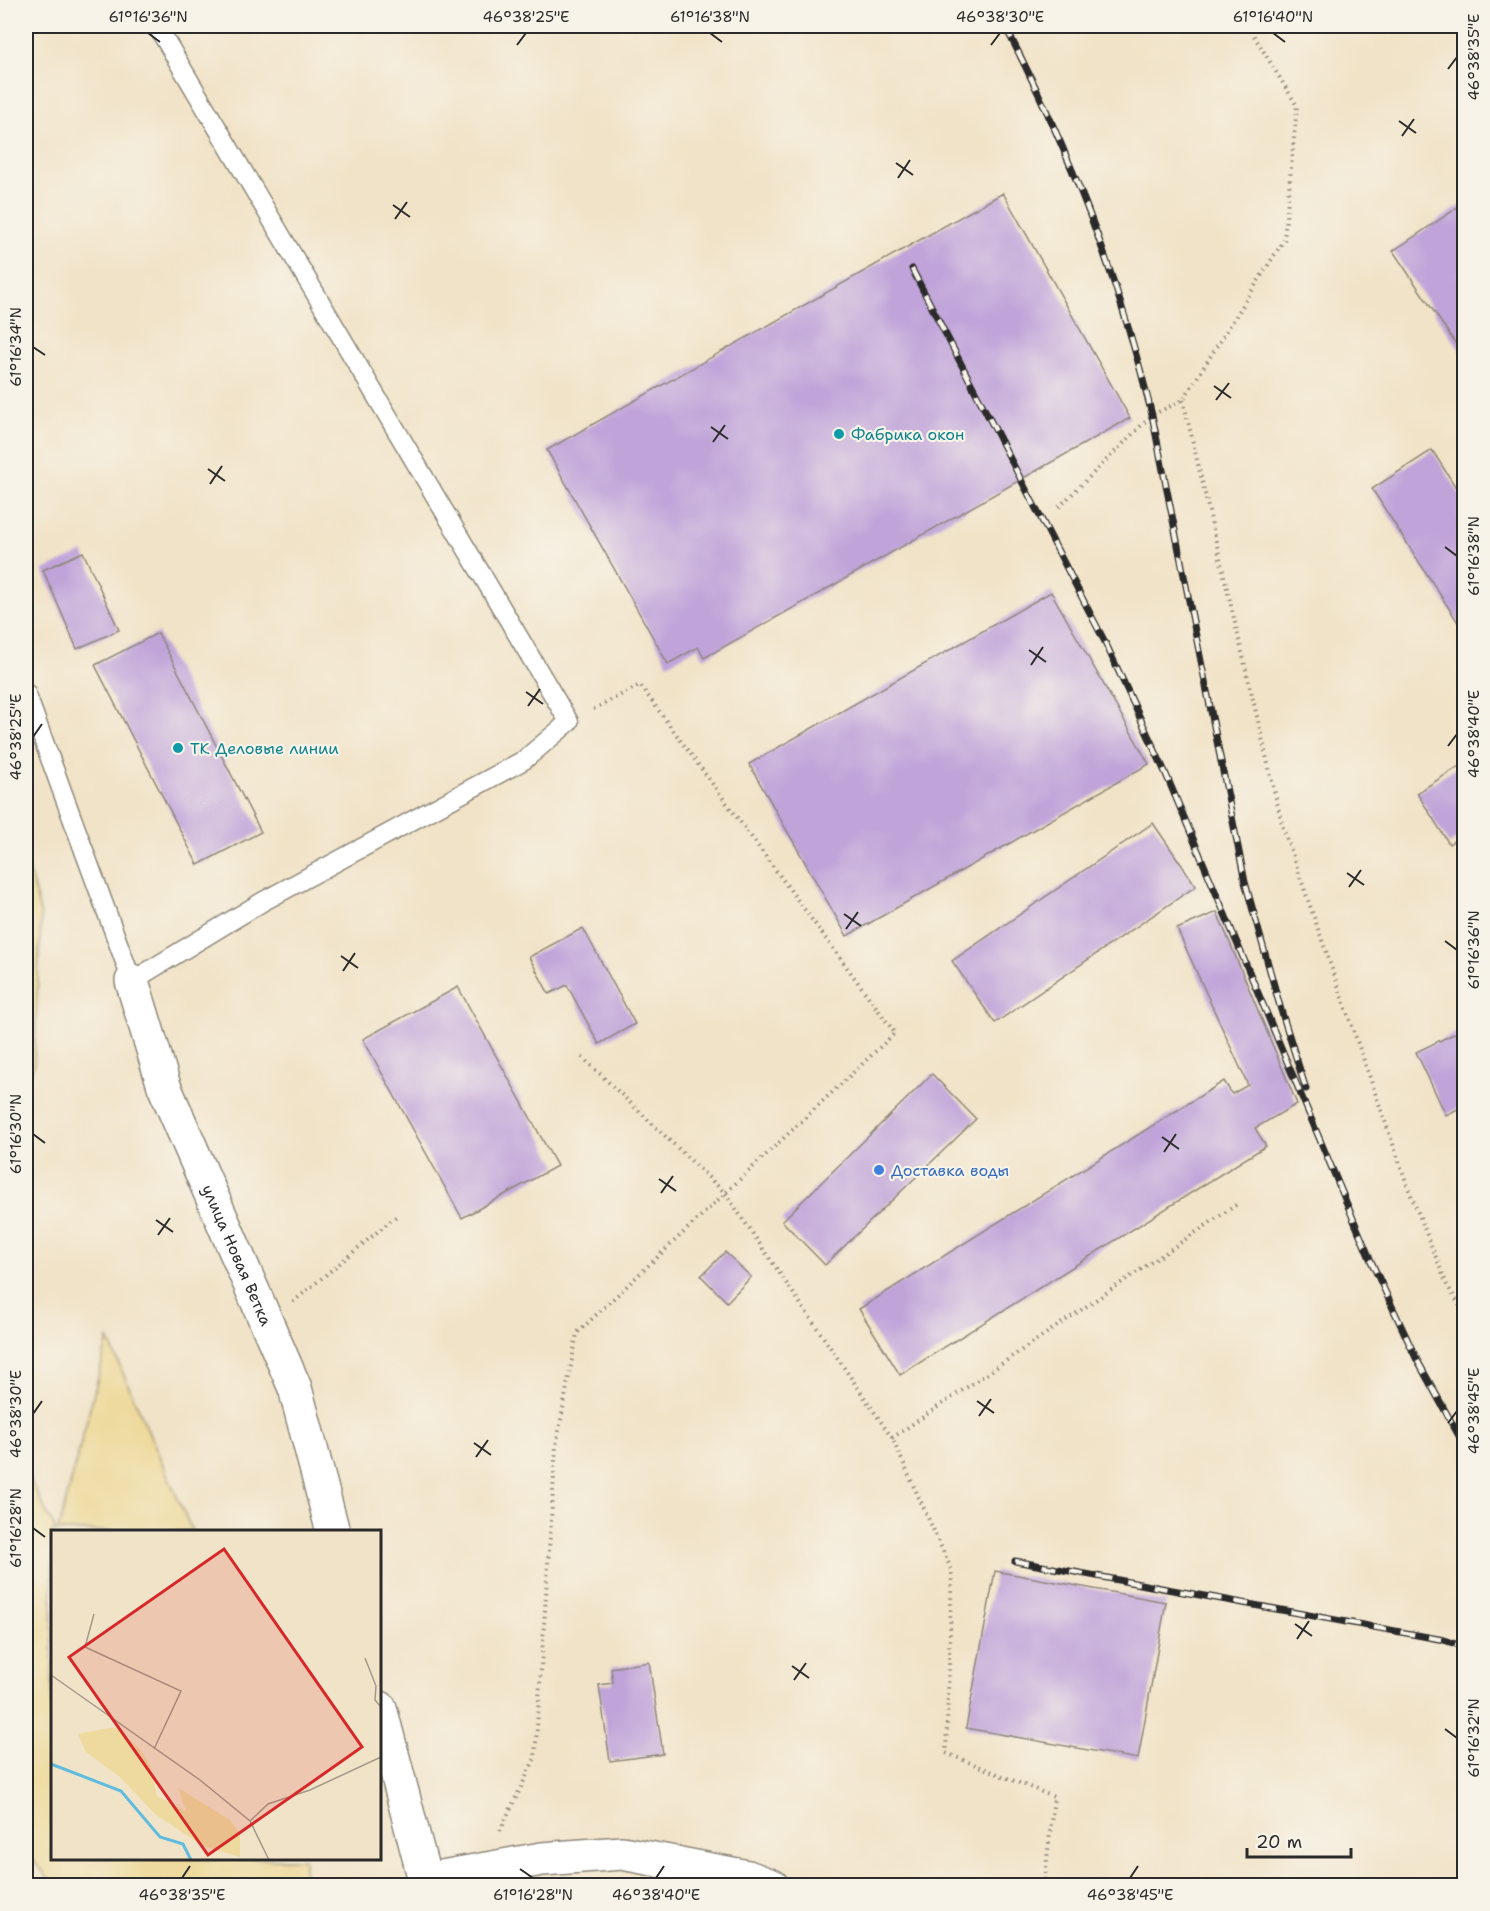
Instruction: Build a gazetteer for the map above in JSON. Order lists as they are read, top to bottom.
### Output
{
  "streets": {
    "street": ["улица Новая Ветка"]
  },
  "places": ["Фабрика окон", "ТК Деловые линии", "Доставка воды"],
  "scale_bar": "20 m",
  "coordinates": [
    "61°16'36\"N",
    "46°38'25\"E",
    "61°16'38\"N",
    "46°38'30\"E",
    "61°16'40\"N",
    "46°38'35\"E",
    "61°16'34\"N",
    "46°38'40\"E",
    "61°16'30\"N",
    "46°38'45\"E",
    "61°16'28\"N",
    "61°16'32\"N"
  ]
}
